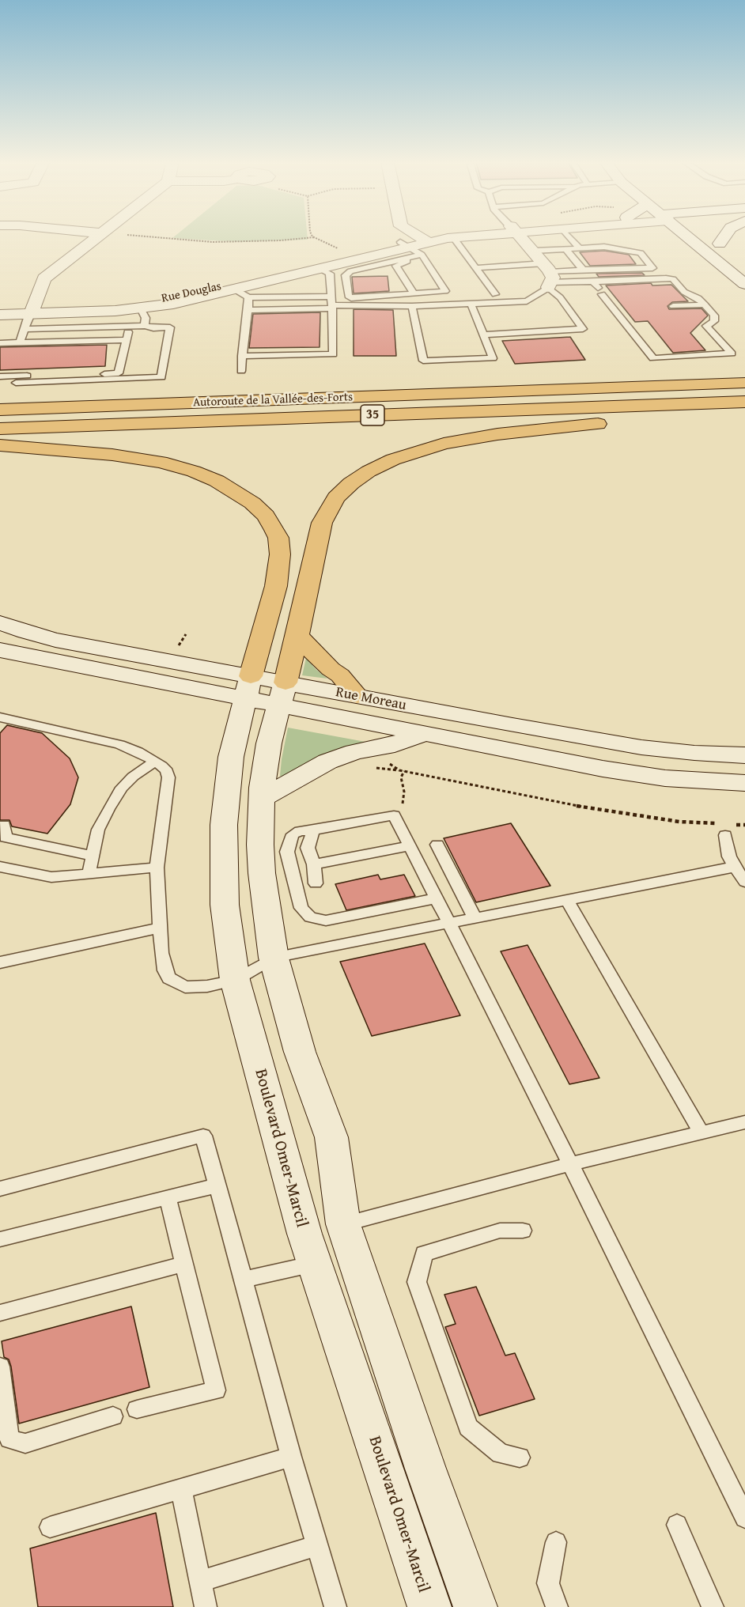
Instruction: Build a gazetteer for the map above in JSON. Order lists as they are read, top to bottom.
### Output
{
  "streets": {
    "highway": ["Autoroute de la Vallée-des-Forts", "35"],
    "street": ["Rue Douglas", "Rue Moreau", "Boulevard Omer-Marcil"]
  },
  "crossings": [
    ["Rue Moreau", "Boulevard Omer-Marcil"]
  ]
}
